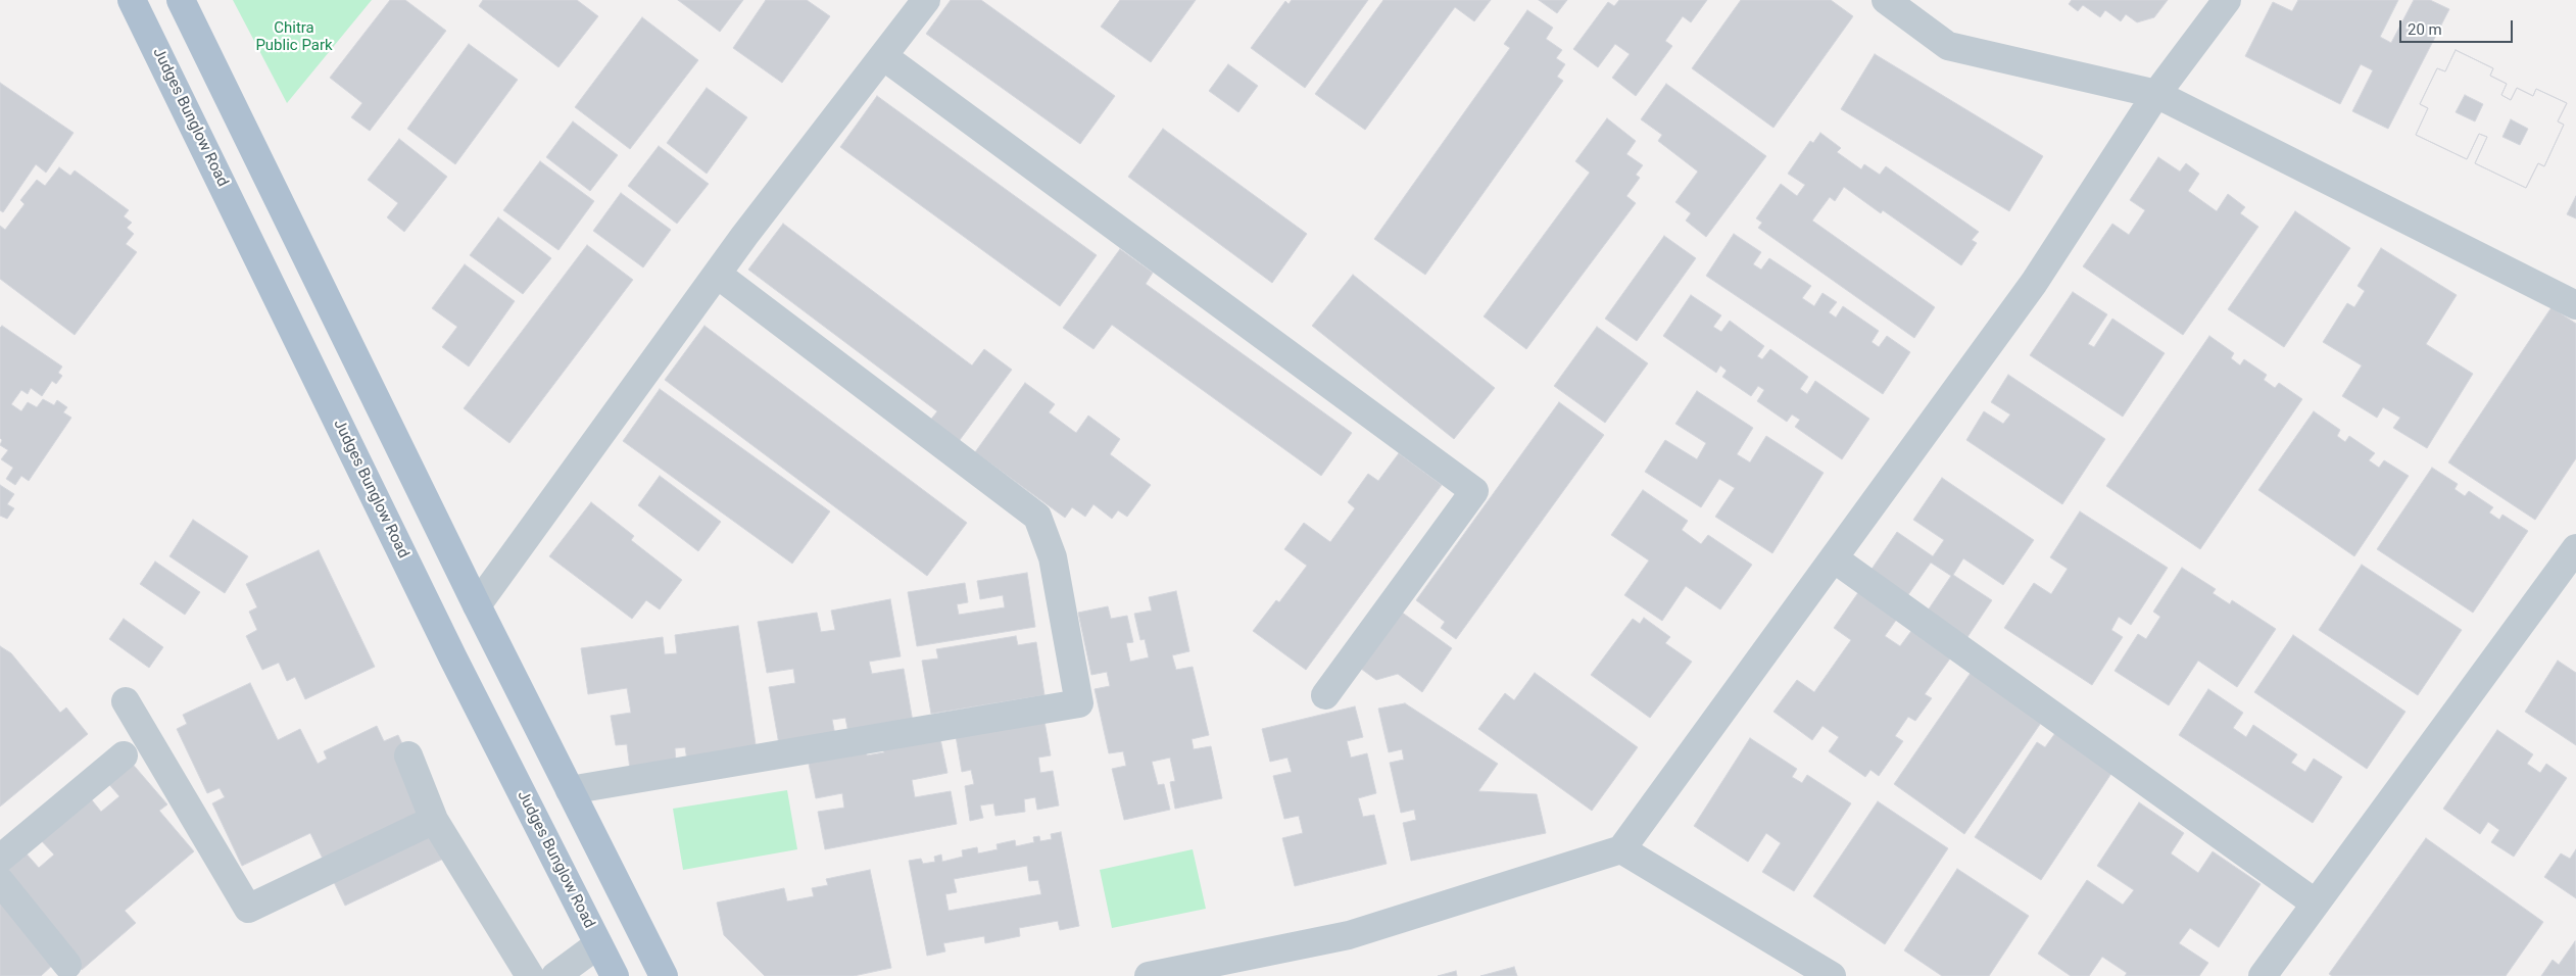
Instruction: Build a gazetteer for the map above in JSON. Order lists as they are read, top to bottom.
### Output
{
  "streets": {
    "main road": ["Judges Bunglow Road"]
  },
  "parks": ["Chitra Public Park"],
  "scale_bar": "20 m"
}
